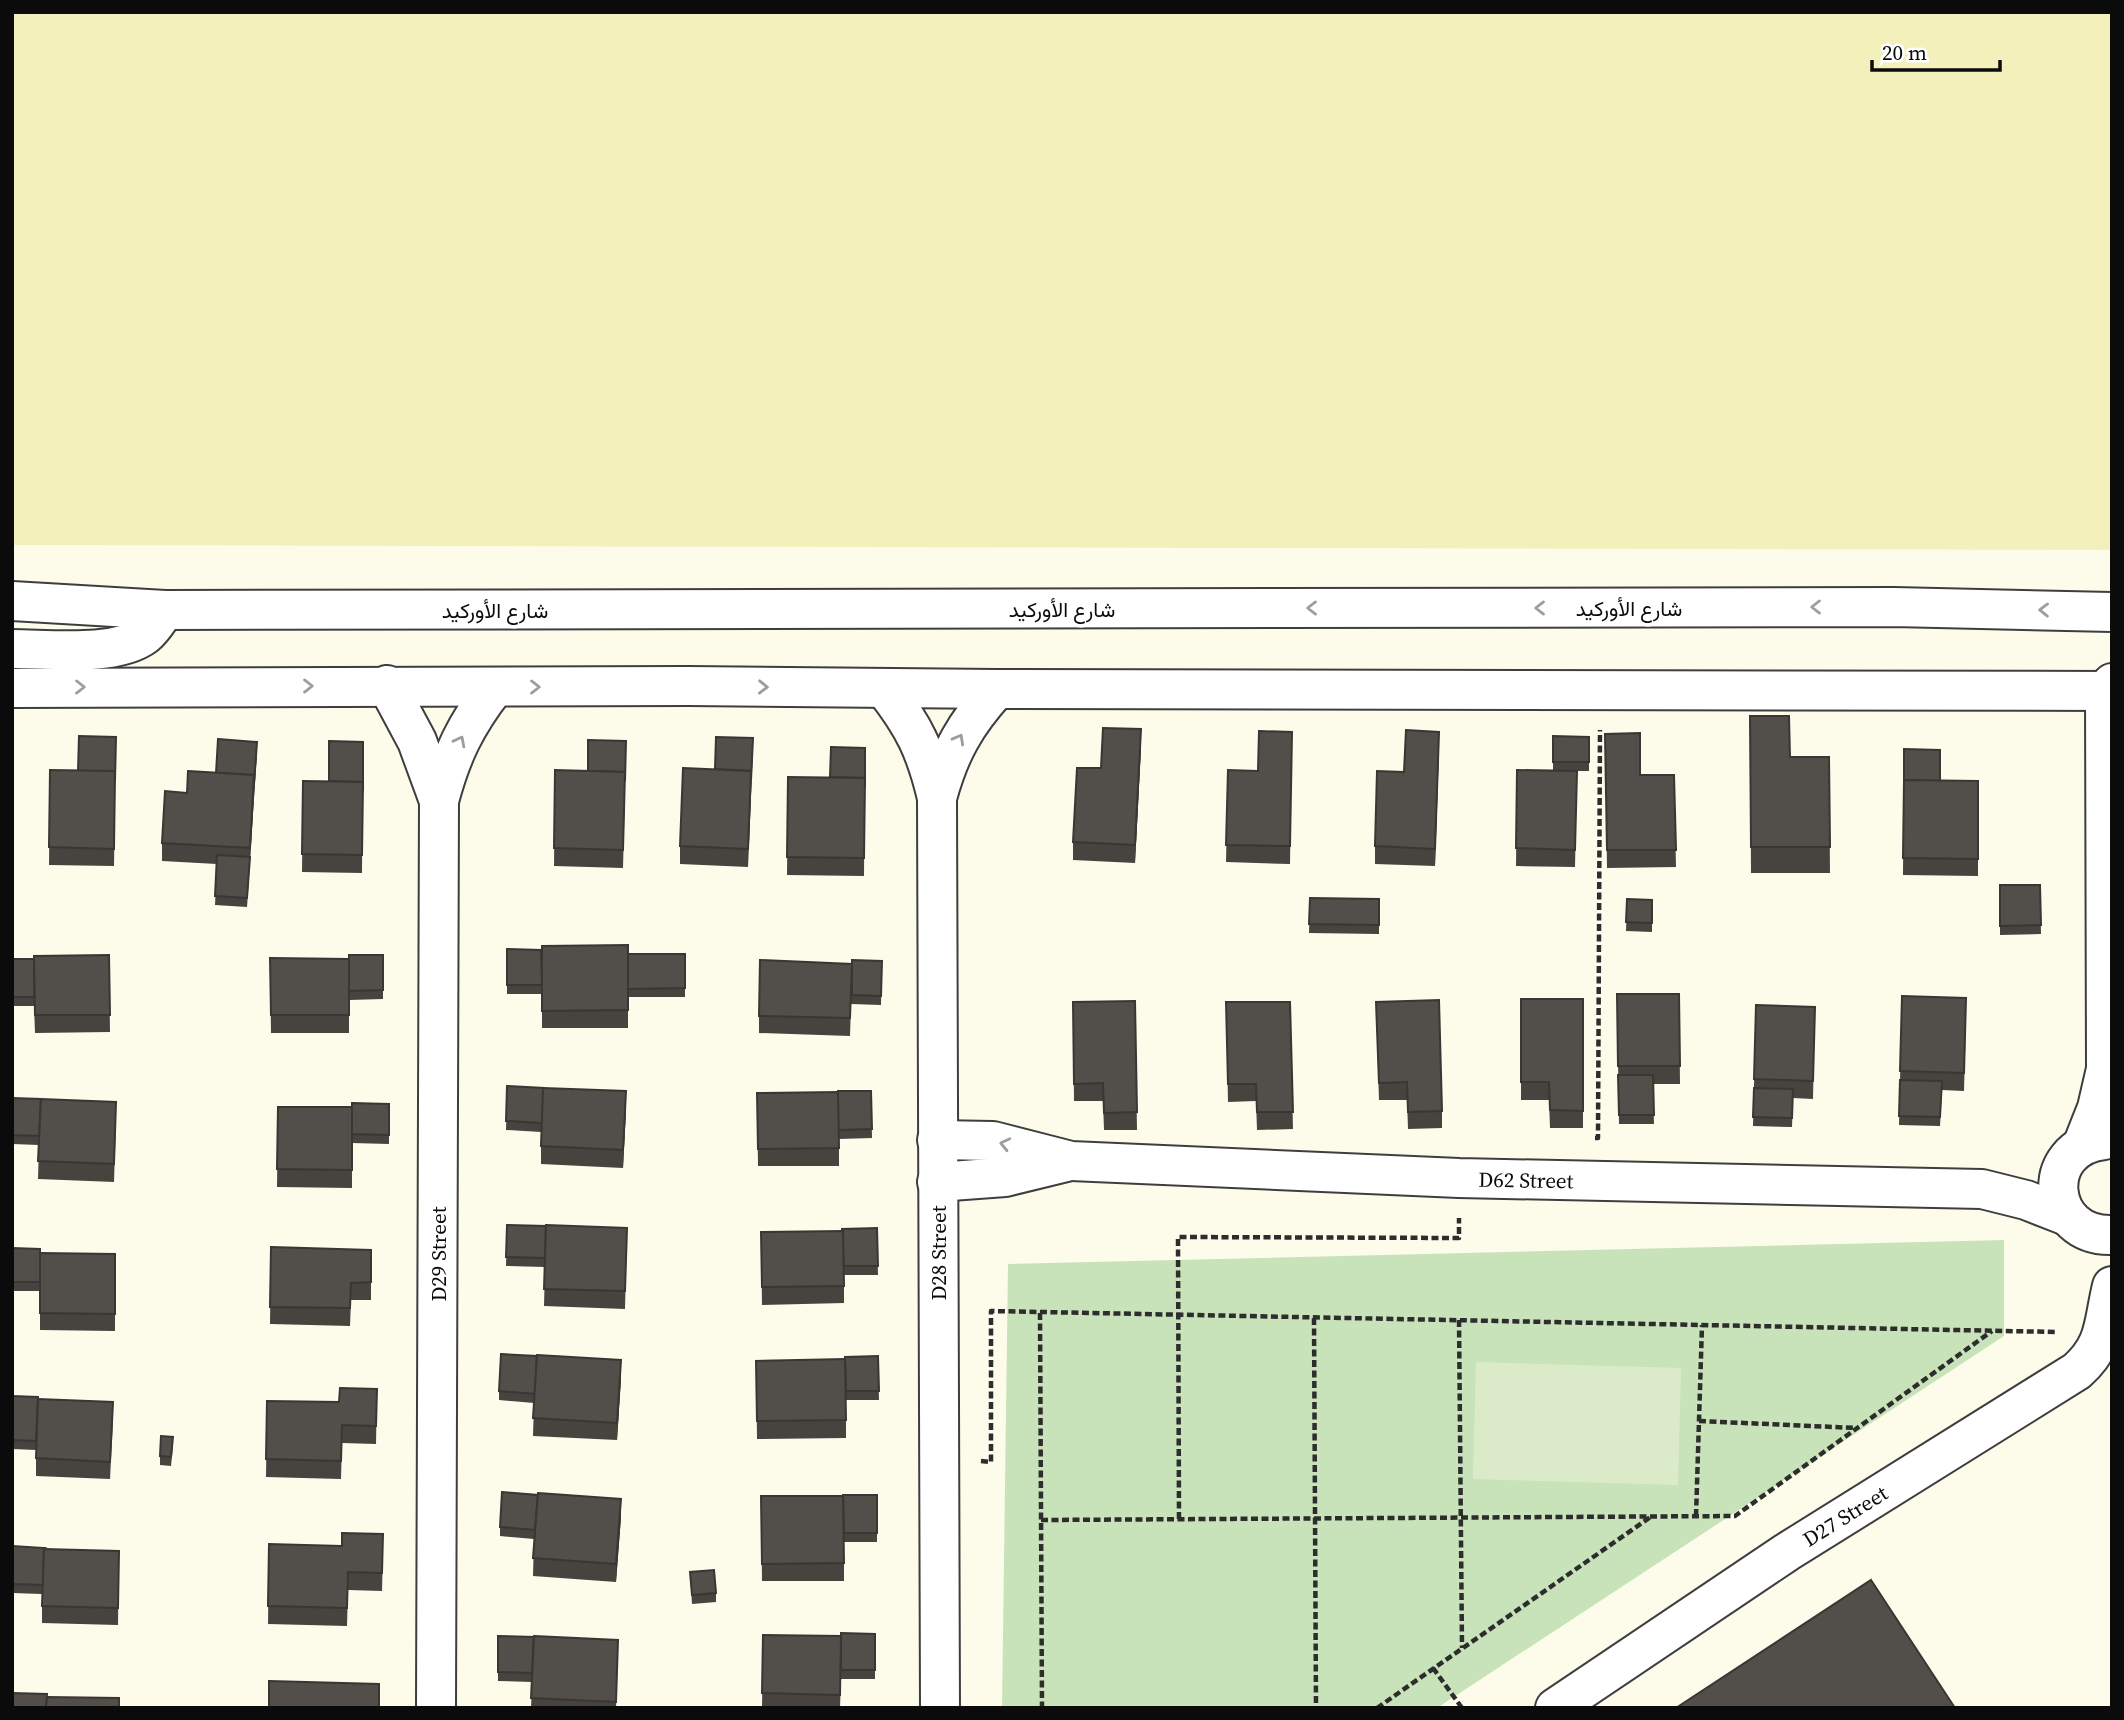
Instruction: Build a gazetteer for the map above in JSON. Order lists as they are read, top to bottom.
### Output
{
  "streets": {
    "street": [
      "شارع الأوركيد",
      "D62 Street",
      "D28 Street",
      "D29 Street",
      "D27 Street"
    ]
  },
  "crossings": [
    ["D62 Street", "D28 Street"]
  ],
  "scale_bar": "20 m"
}
